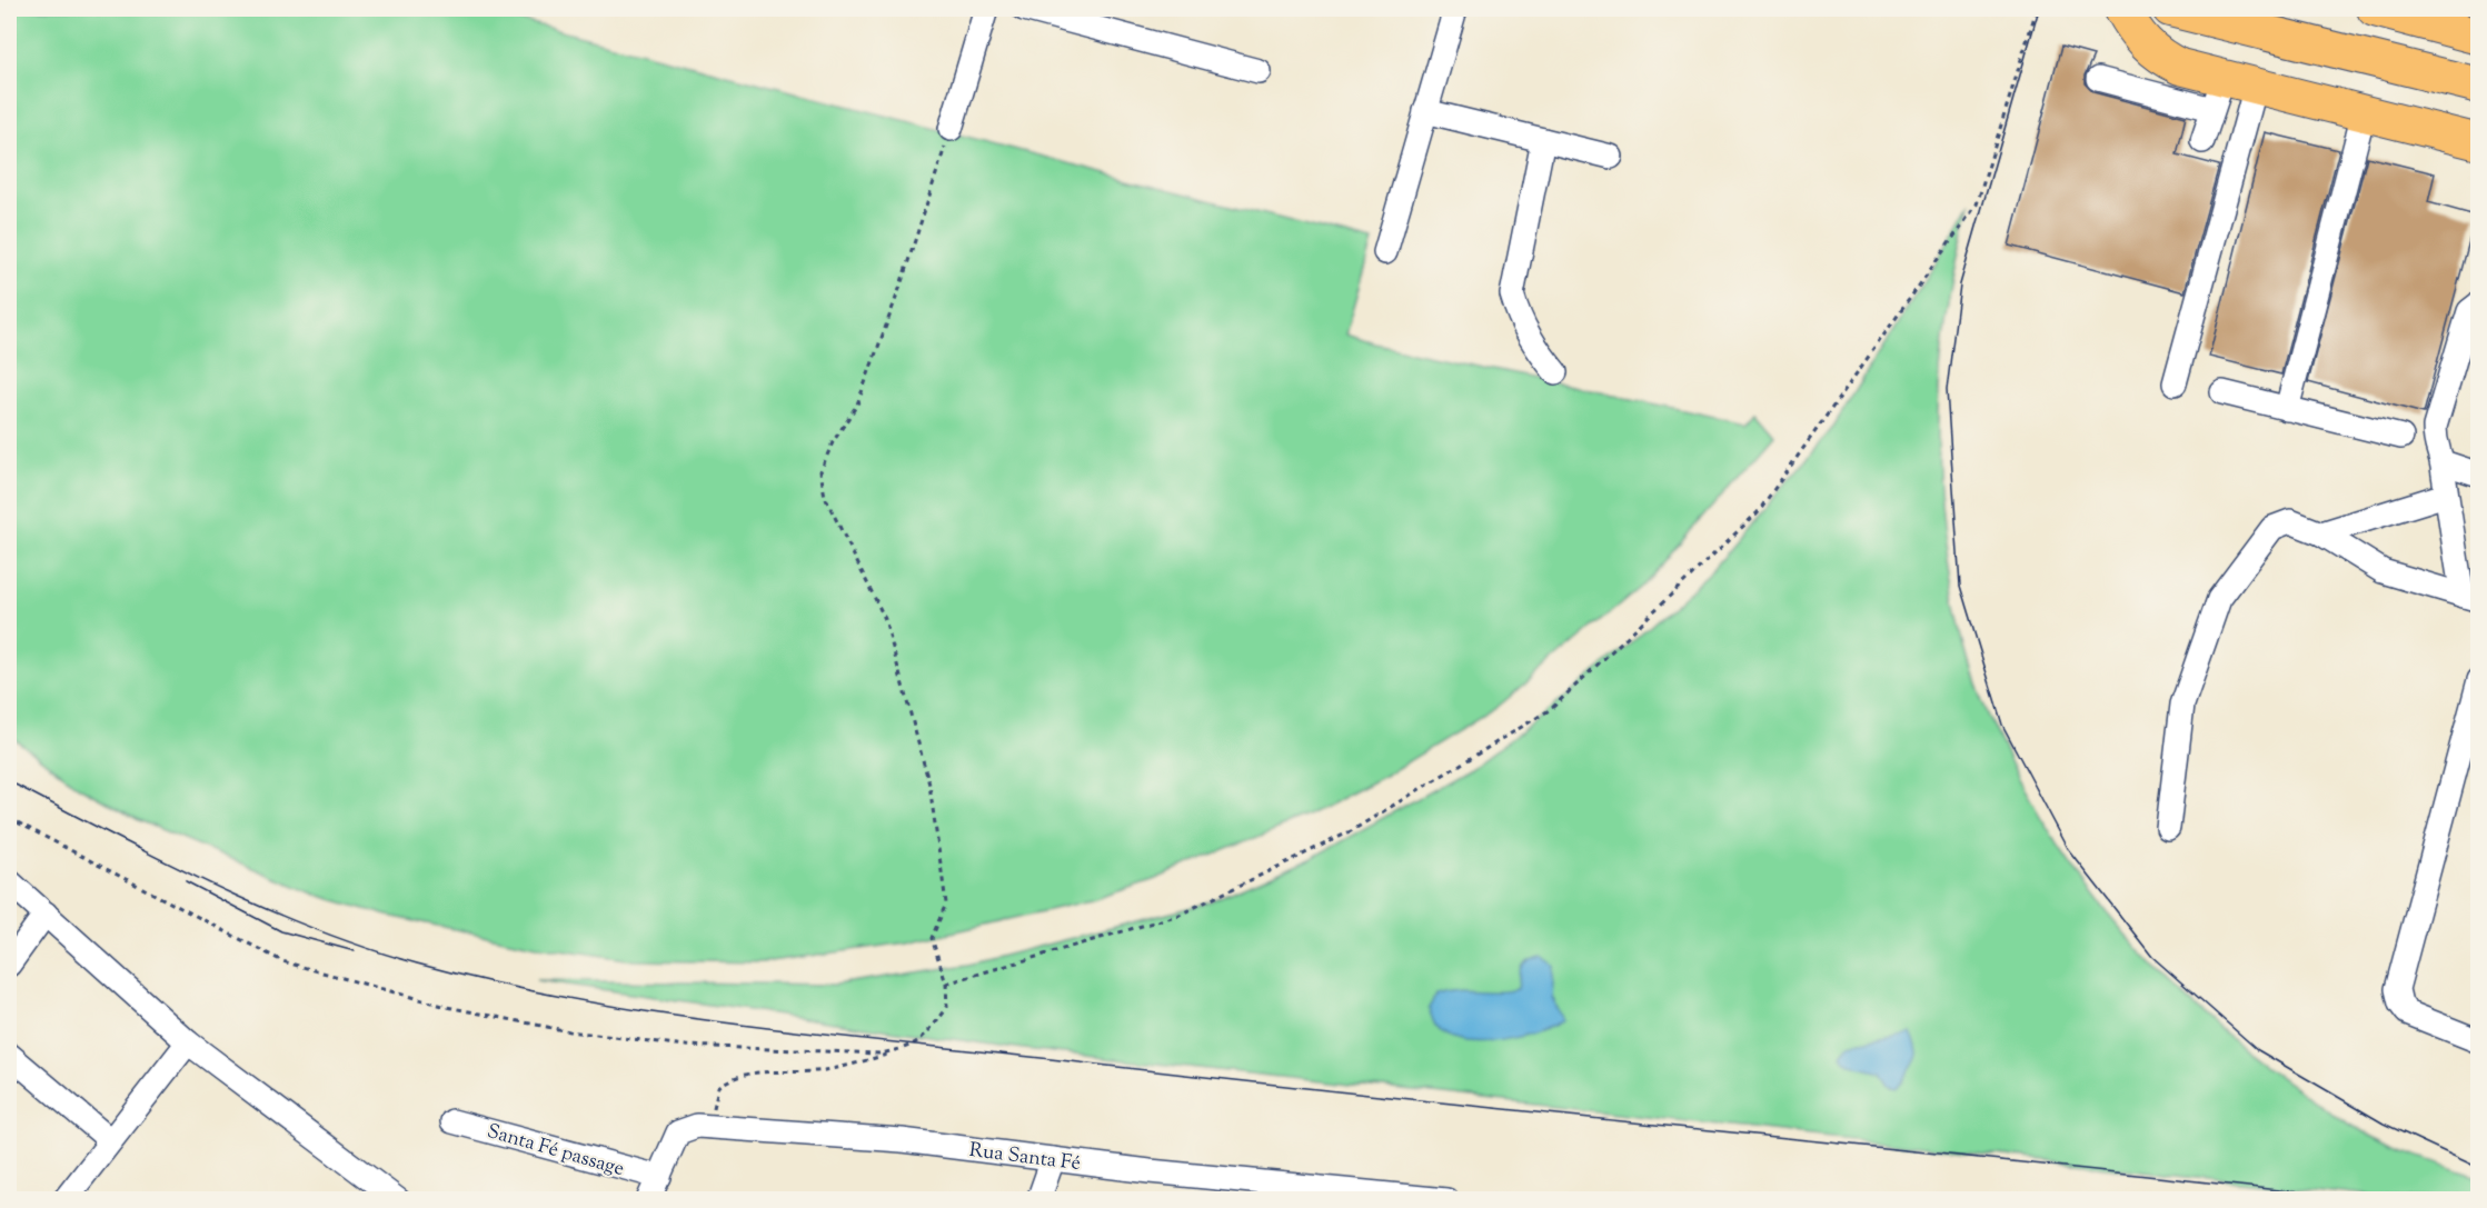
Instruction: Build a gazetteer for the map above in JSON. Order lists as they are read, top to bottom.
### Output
{
  "streets": {
    "street": ["Santa Fé passage", "Rua Santa Fé"]
  },
  "crossings": [
    ["Santa Fé passage", "Rua Santa Fé"]
  ]
}
